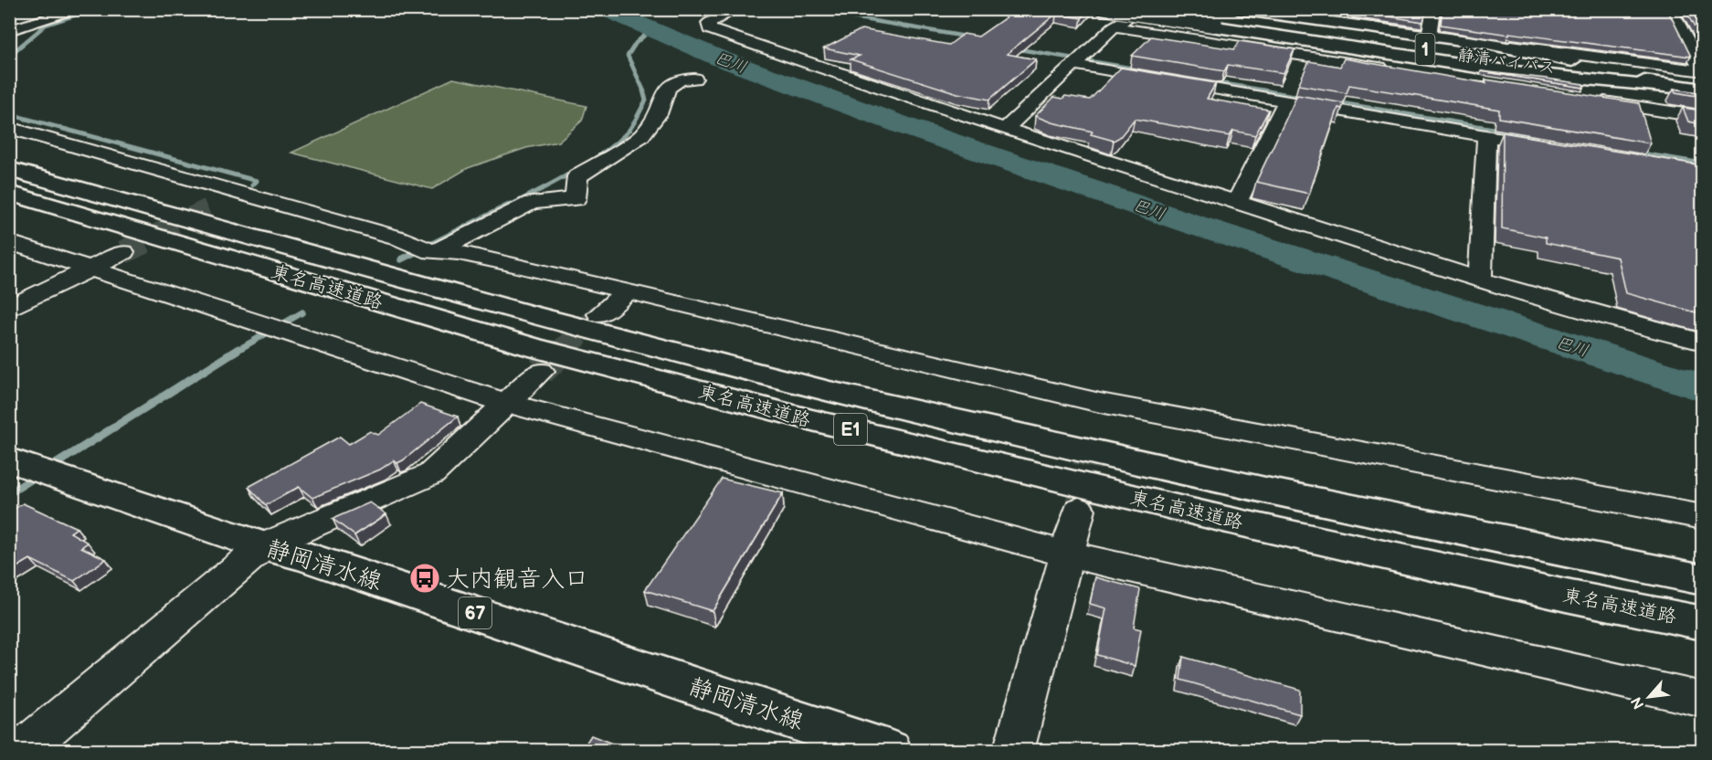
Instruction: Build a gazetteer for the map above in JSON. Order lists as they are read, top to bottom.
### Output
{
  "streets": {
    "main road": [
      "1",
      "静清バイパス",
      "東名高速道路",
      "E1",
      "静岡清水線",
      "67"
    ]
  },
  "crossings": [
    ["1", "静清バイパス"]
  ],
  "water": ["巴川"],
  "places": {
    "bus stop": ["大内観音入口"]
  },
  "north": "bottom left"
}
